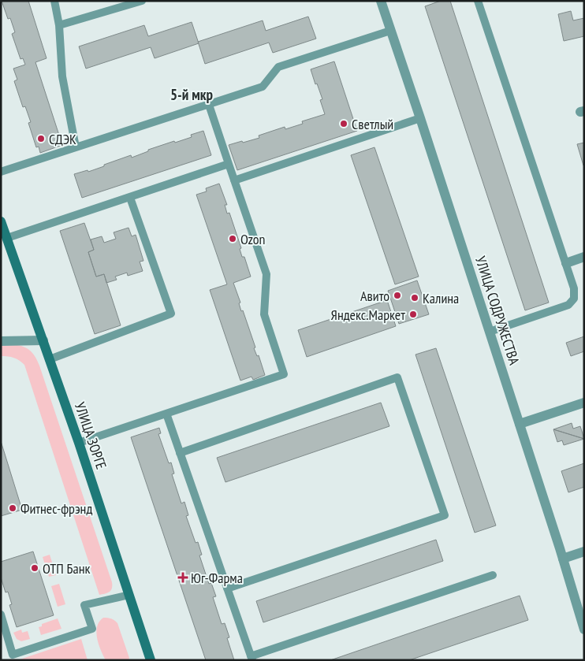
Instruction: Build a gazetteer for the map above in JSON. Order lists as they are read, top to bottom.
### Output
{
  "streets": {
    "main road": ["УЛИЦА ЗОРГЕ"],
    "street": ["УЛИЦА СОДРУЖЕСТВА"]
  },
  "districts": ["5-й мкр"],
  "places": {
    "other": [
      "Светлый",
      "СДЭК",
      "Ozon",
      "Авито",
      "Калина",
      "Яндекс.Маркет",
      "Фитнес-фрэнд",
      "ОТП Банк"
    ],
    "health": ["Юг-Фарма"]
  }
}
